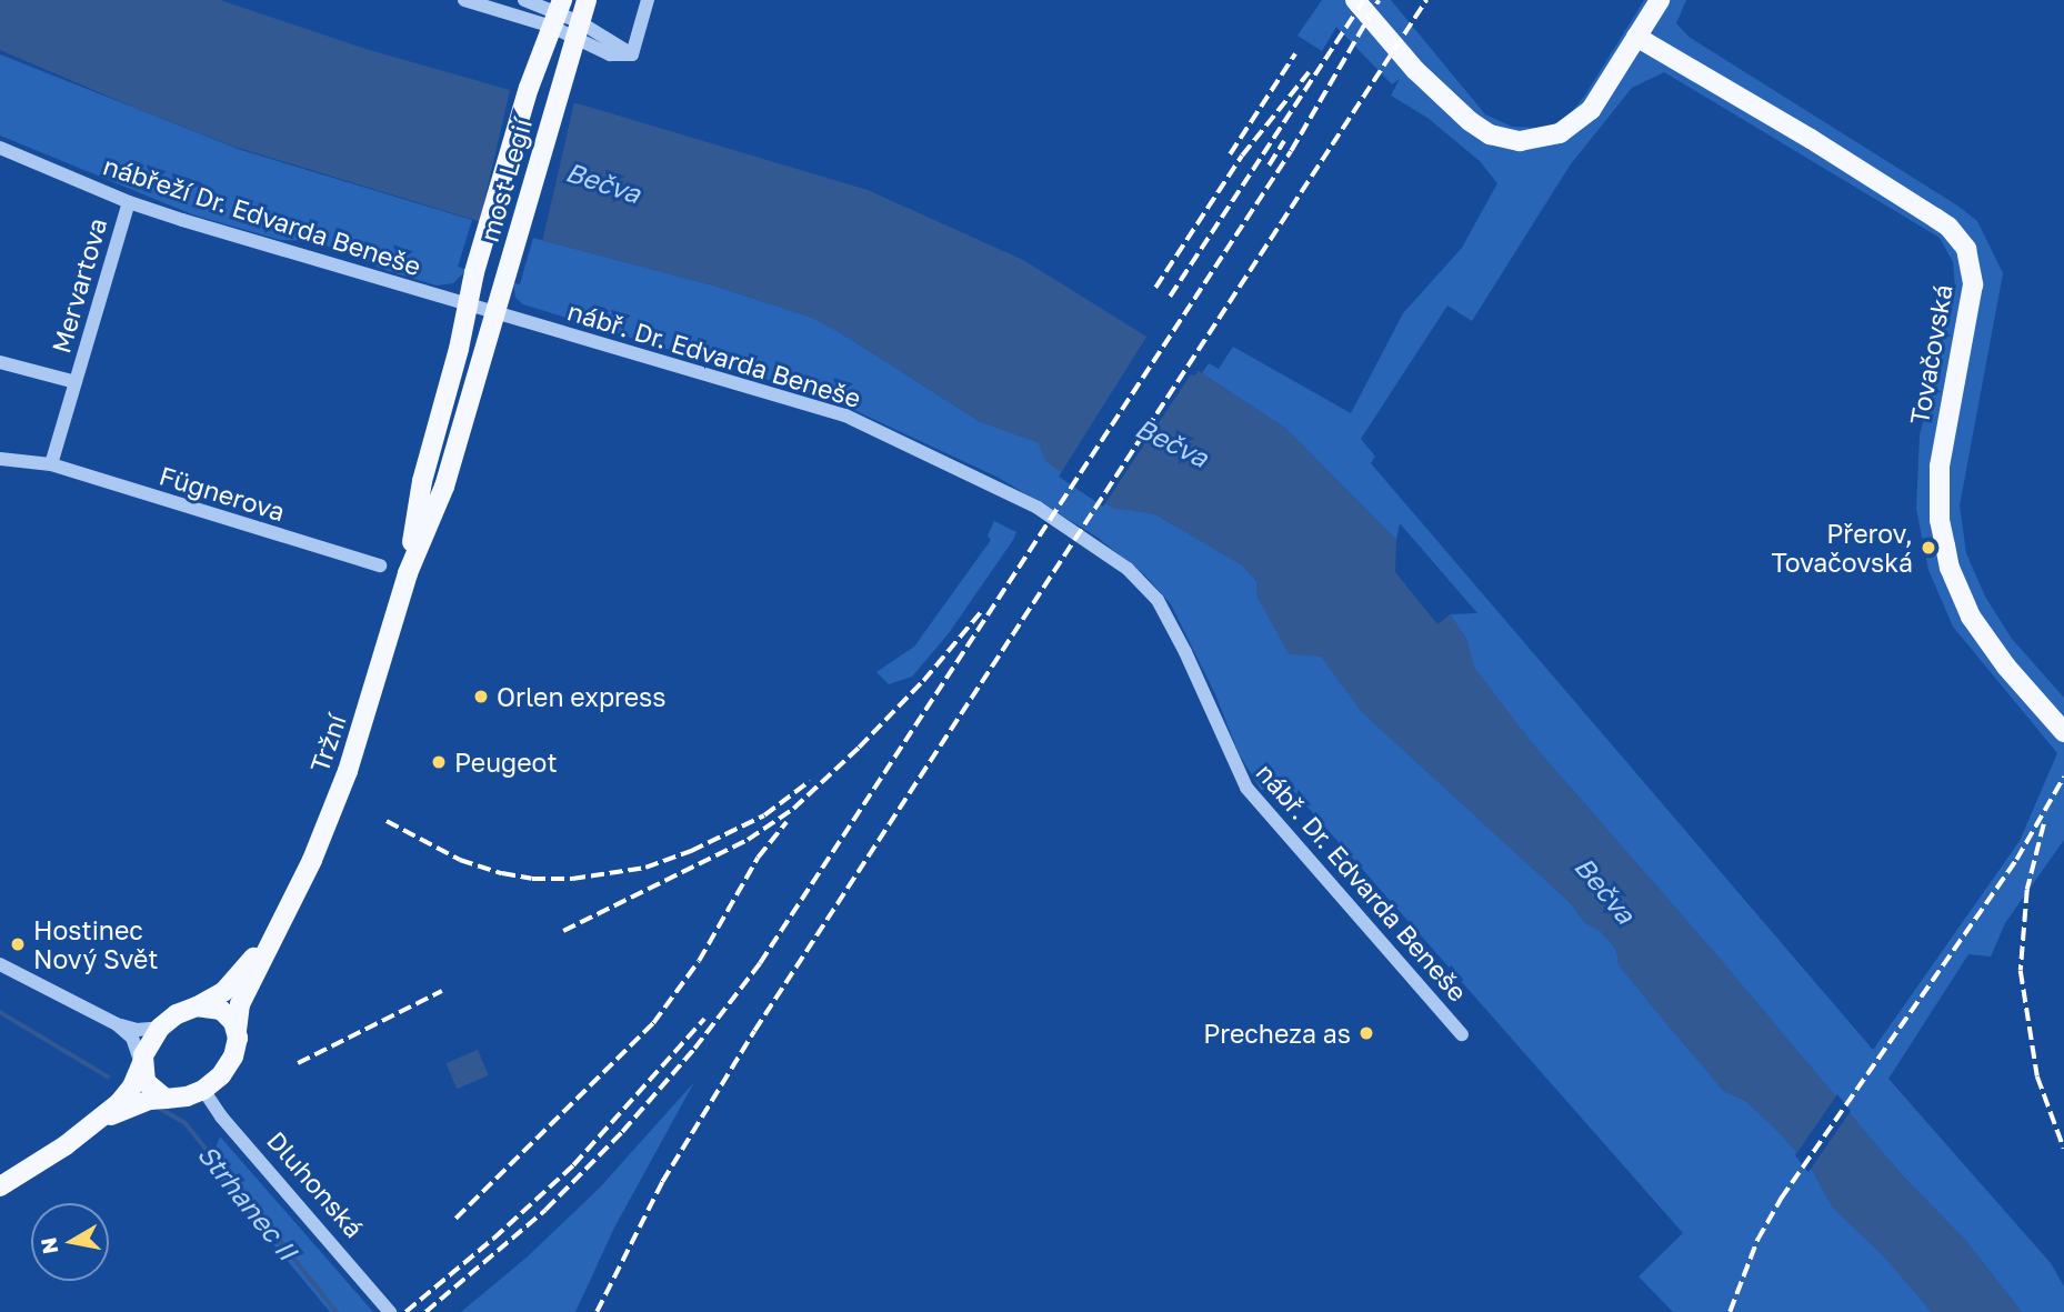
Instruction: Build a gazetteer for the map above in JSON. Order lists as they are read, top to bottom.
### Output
{
  "streets": {
    "main road": ["most Legií", "Tovačovská", "Tržní"],
    "street": [
      "nábřeží Dr. Edvarda Beneše",
      "Mervartova",
      "nábř. Dr. Edvarda Beneše",
      "Fügnerova",
      "Dluhonská"
    ]
  },
  "crossings": [
    ["most Legií", "Tržní"],
    ["nábřeží Dr. Edvarda Beneše", "Mervartova"],
    ["nábřeží Dr. Edvarda Beneše", "nábř. Dr. Edvarda Beneše"],
    ["nábřeží Dr. Edvarda Beneše", "Tržní"],
    ["Mervartova", "Fügnerova"],
    ["nábř. Dr. Edvarda Beneše", "Tržní"],
    ["Tržní", "Dluhonská"]
  ],
  "water": ["Bečva", "Strhanec II"],
  "places": [
    "Přerov, Tovačovská",
    "Orlen express",
    "Peugeot",
    "Hostinec Nový Svět",
    "Precheza as"
  ],
  "north": "left"
}
